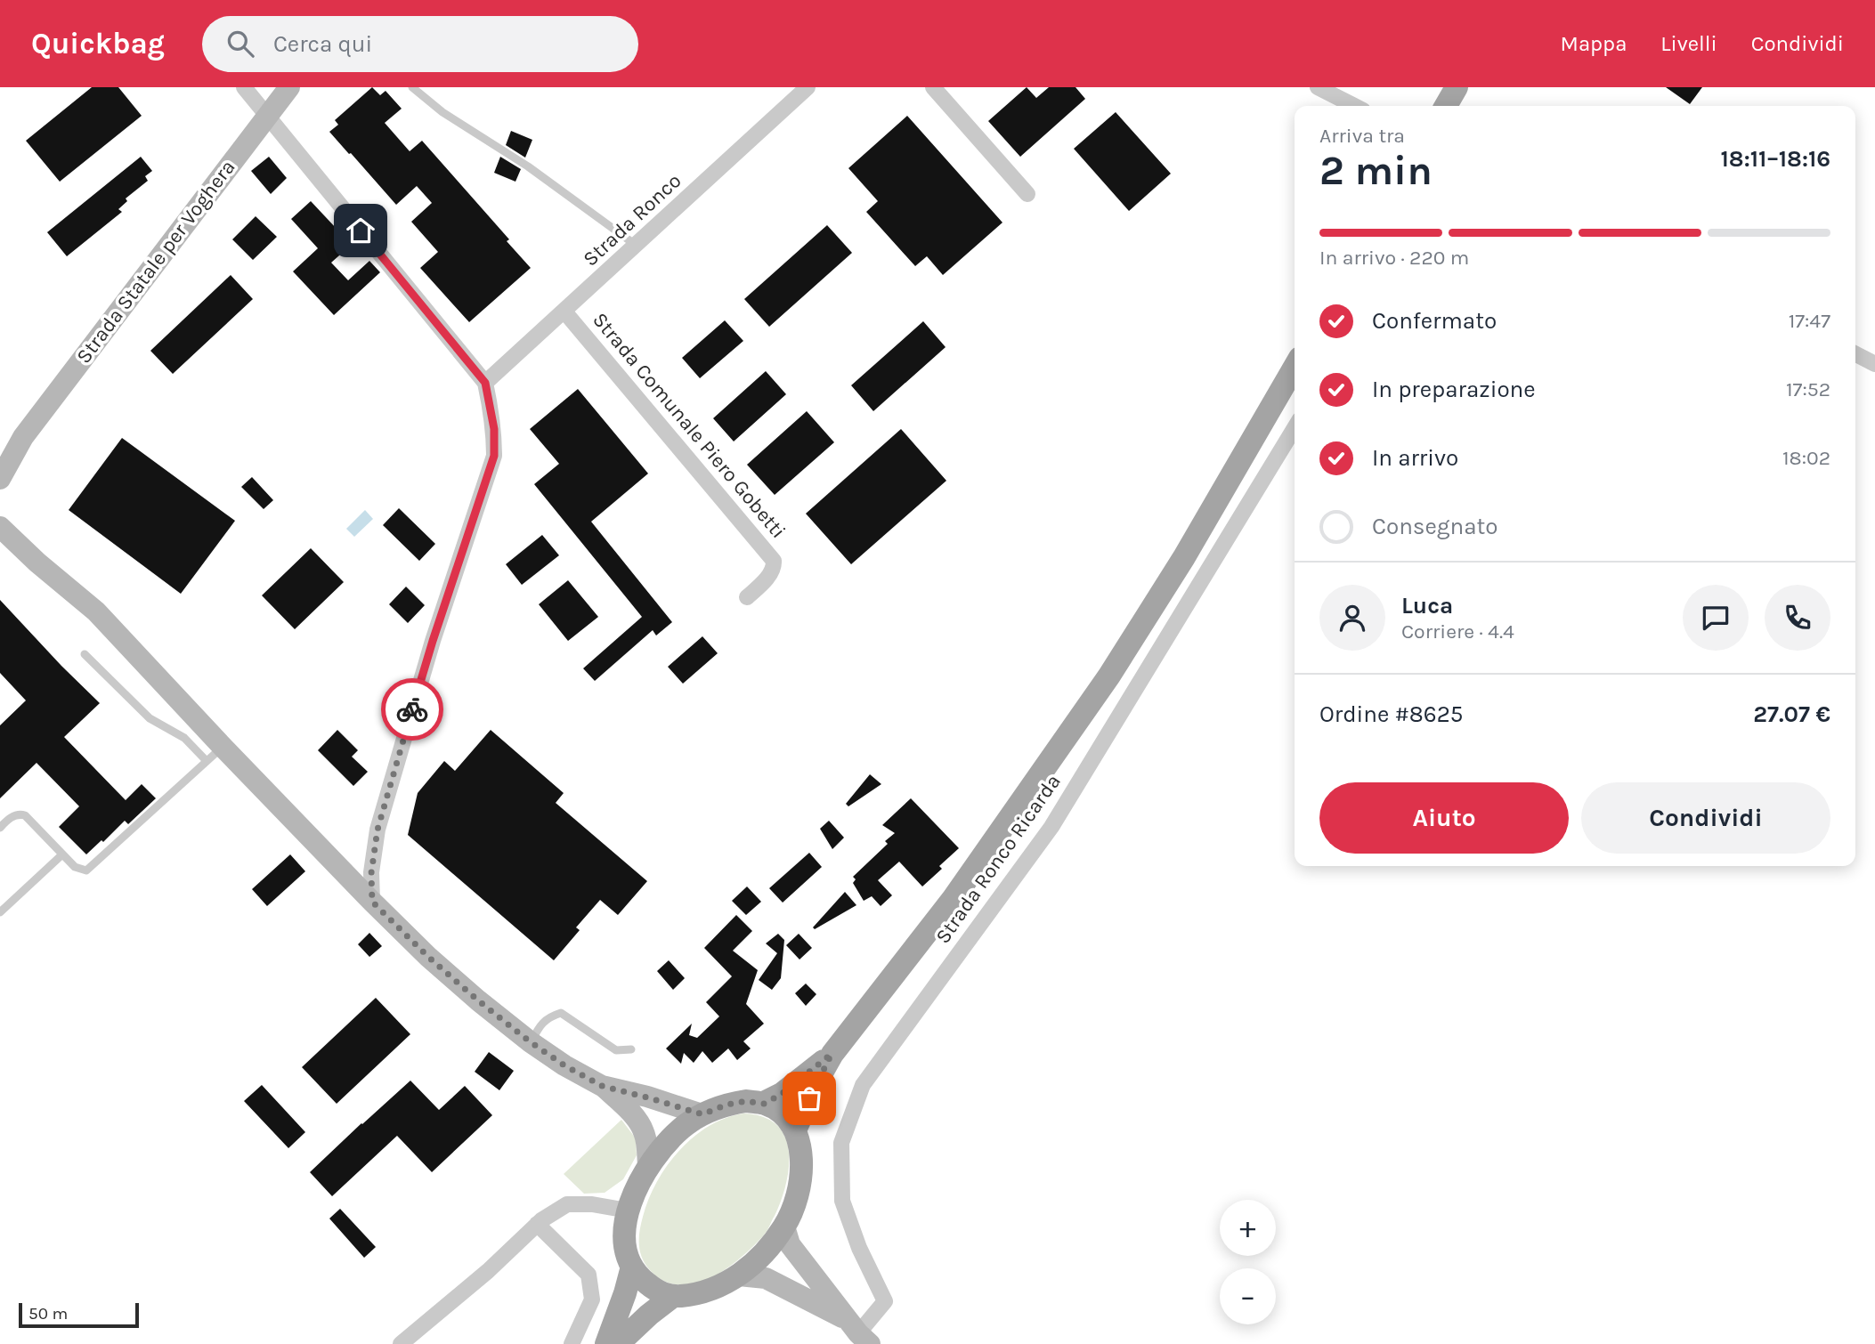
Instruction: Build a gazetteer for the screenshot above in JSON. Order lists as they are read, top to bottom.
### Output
{
  "streets": {
    "main road": ["Strada Statale per Voghera"],
    "street": ["Strada Ronco", "Strada Comunale Piero Gobetti", "Strada Ronco Ricarda"]
  },
  "crossings": [
    ["Strada Ronco", "Strada Comunale Piero Gobetti"]
  ],
  "scale_bar": "50 m",
  "page": {
    "header": "Quickbag",
    "search": "Cerca qui",
    "nav": ["Mappa", "Livelli", "Condividi"],
    "heading": ["2 min", "Arriva tra", "18:11–18:16"],
    "panel": [
      "Luca",
      "Corriere · 4.4",
      "Ordine #8625",
      "27.07 €"
    ],
    "bar": "In arrivo · 220 m",
    "list": [
      ["Confermato", "17:47"],
      ["In preparazione", "17:52"],
      ["In arrivo", "18:02"],
      "Consegnato"
    ],
    "buttons": ["Aiuto", "Condividi"],
    "map_buttons": ["+", "−"],
    "scale": "50 m"
  }
}
